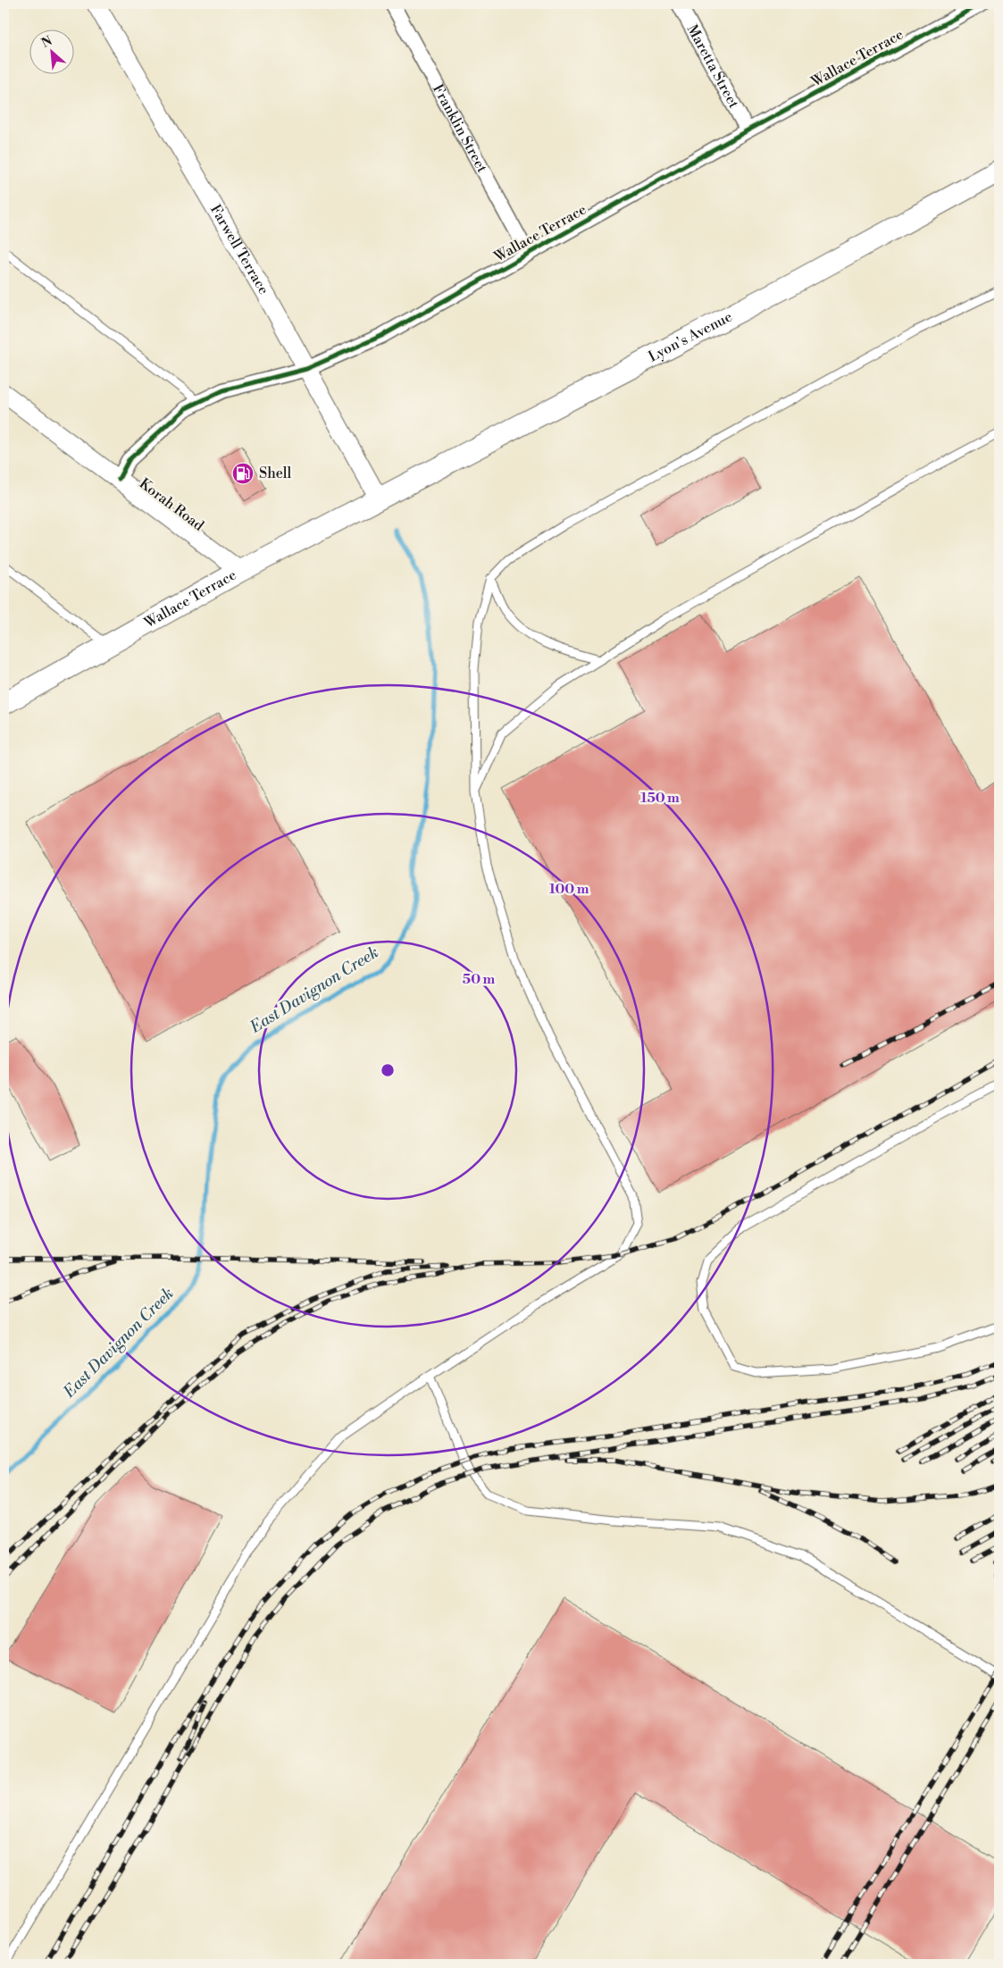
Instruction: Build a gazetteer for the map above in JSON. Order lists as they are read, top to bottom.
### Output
{
  "streets": {
    "main road": ["Wallace Terrace", "Lyon's Avenue"],
    "street": [
      "Maretta Street",
      "Franklin Street",
      "Farwell Terrace",
      "Korah Road"
    ]
  },
  "crossings": [
    ["Wallace Terrace", "Maretta Street"],
    ["Wallace Terrace", "Franklin Street"],
    ["Wallace Terrace", "Farwell Terrace"],
    ["Wallace Terrace", "Lyon's Avenue"],
    ["Wallace Terrace", "Korah Road"],
    ["Farwell Terrace", "Lyon's Avenue"]
  ],
  "water": ["East Davignon Creek"],
  "places": {
    "fuel station": ["Shell"]
  },
  "north": "top left",
  "rings": ["150 m", "100 m", "50 m"]
}
